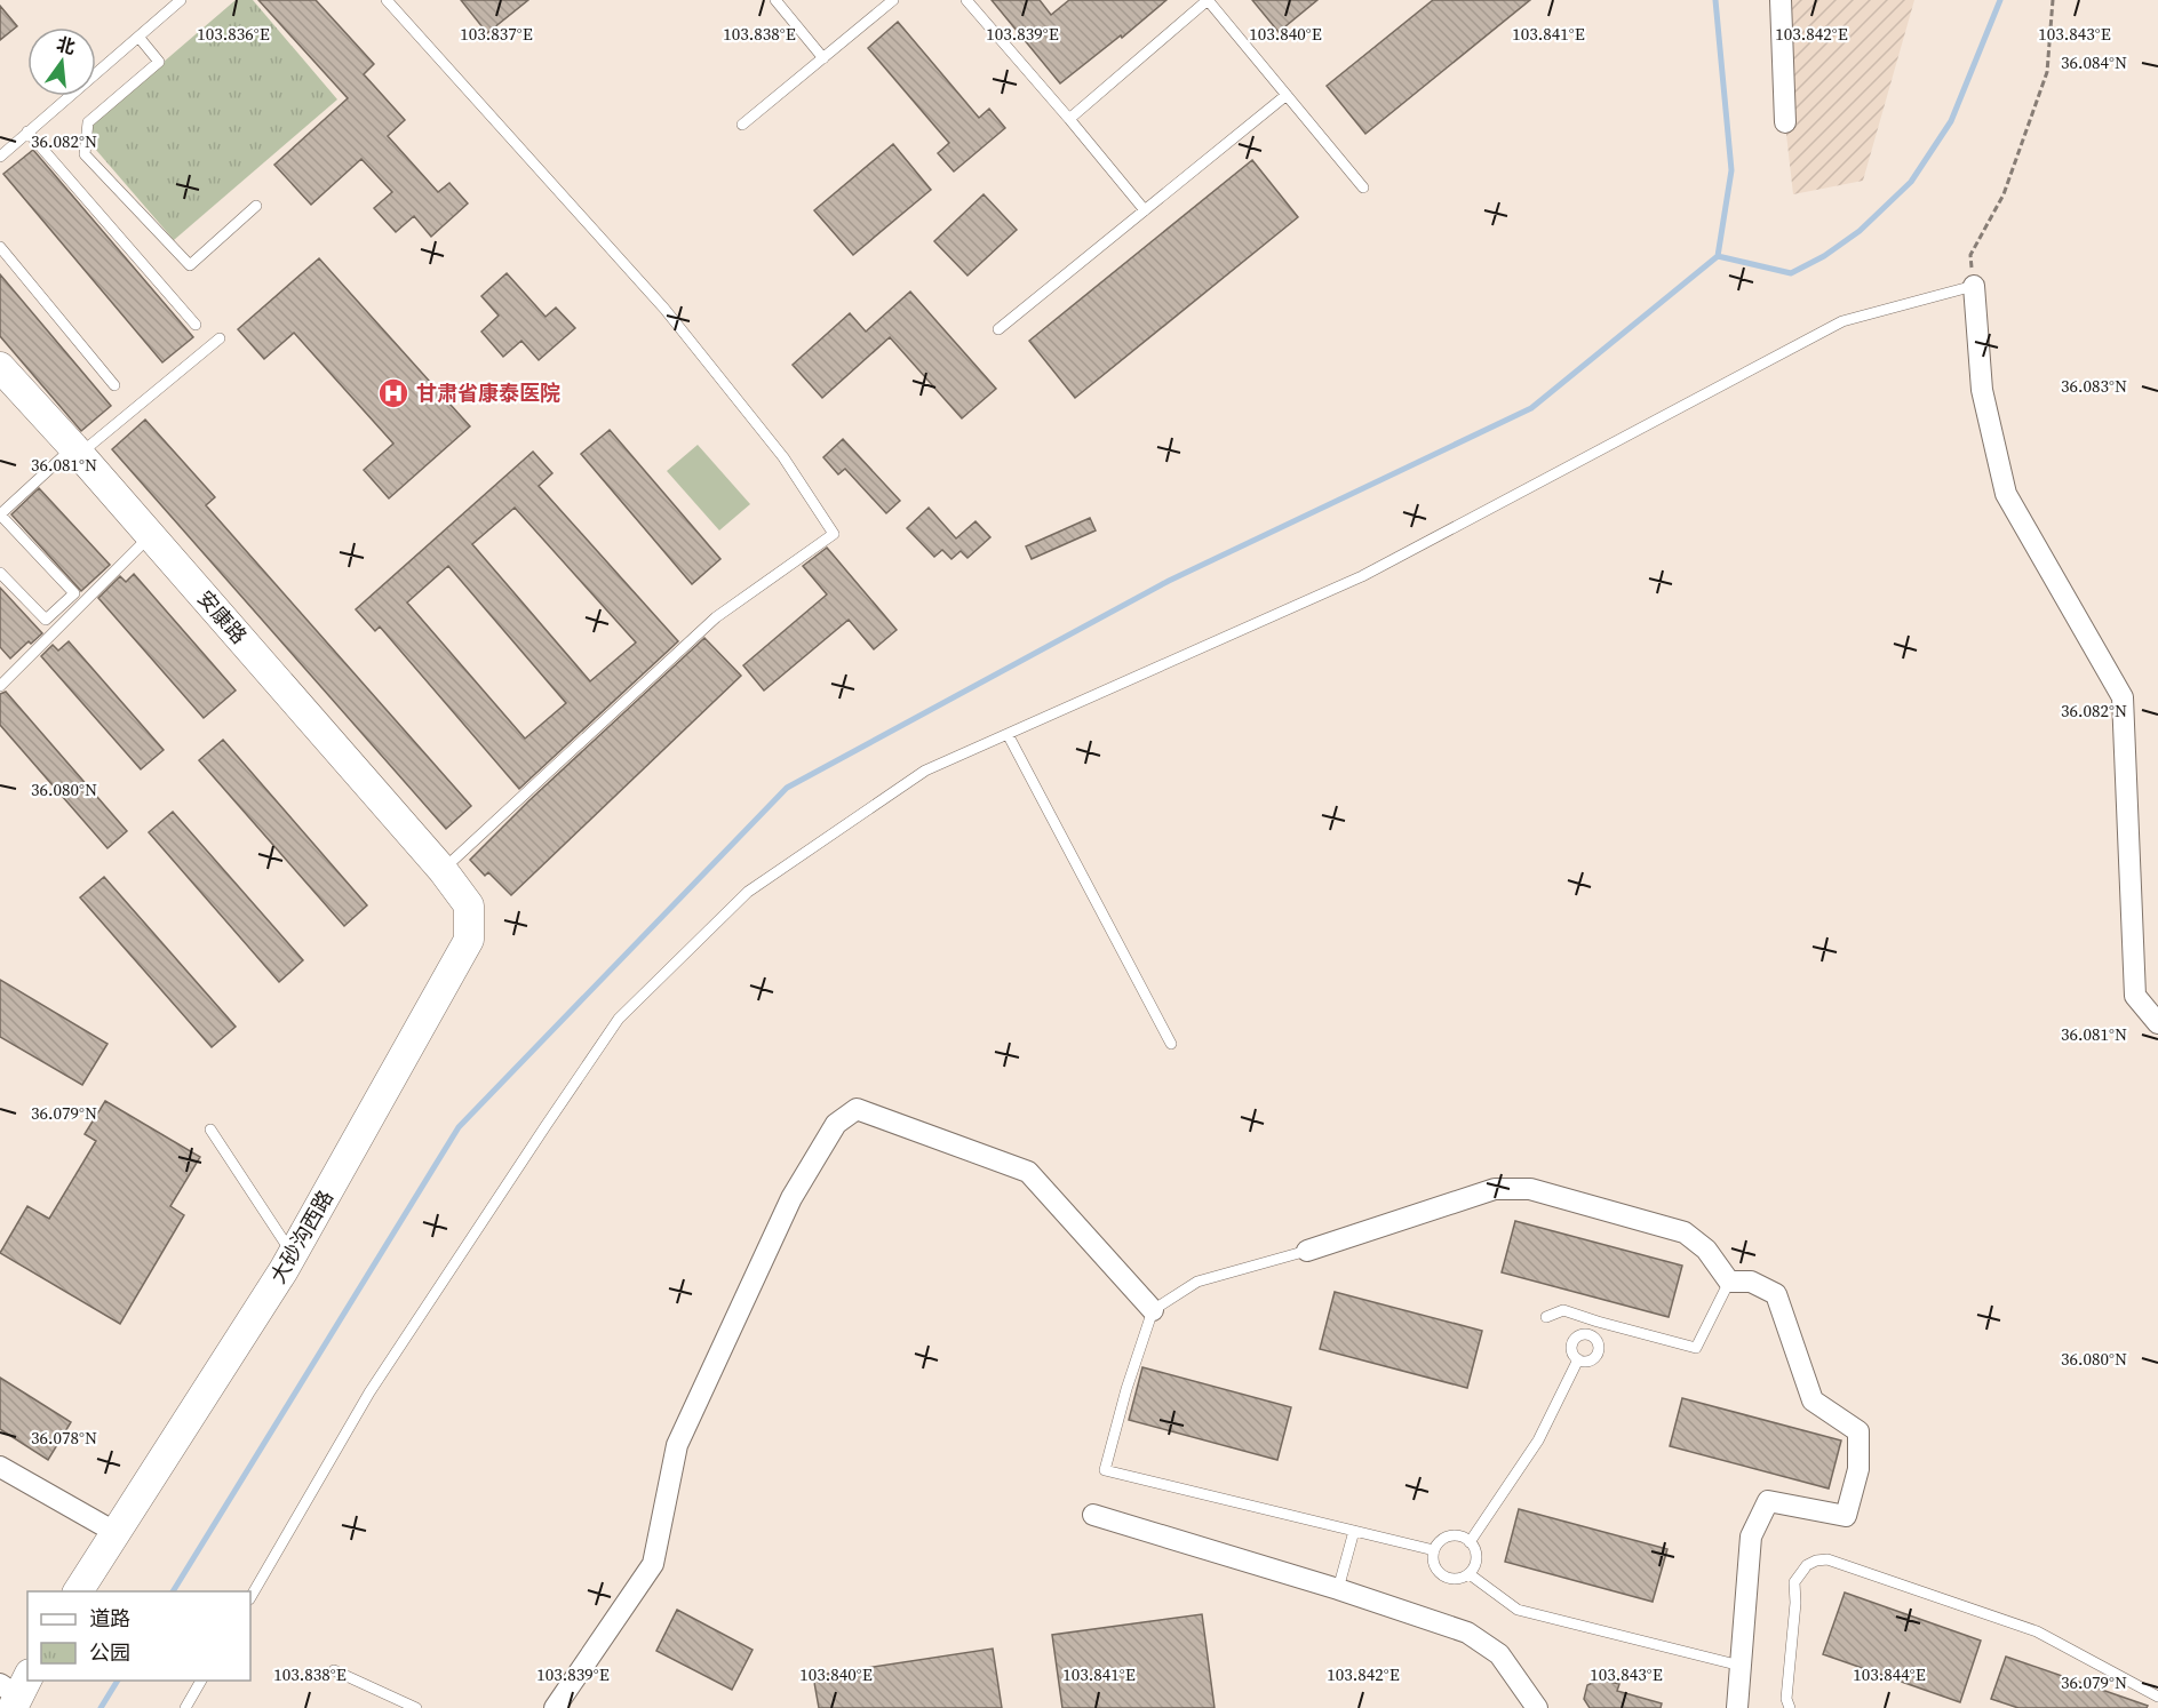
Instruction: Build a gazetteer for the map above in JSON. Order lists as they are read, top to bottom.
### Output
{
  "streets": {
    "street": ["安康路", "大砂沟西路"]
  },
  "crossings": [
    ["安康路", "大砂沟西路"]
  ],
  "places": {
    "hospital": ["甘肃省康泰医院"]
  },
  "legend": ["道路", "公园"],
  "north": "top",
  "coordinates": [
    "103.837°E",
    "103.838°E",
    "103.839°E",
    "103.840°E",
    "103.841°E",
    "103.842°E",
    "103.843°E",
    "103.836°E",
    "36.084°N",
    "36.082°N",
    "36.083°N",
    "36.081°N",
    "36.080°N",
    "36.079°N",
    "36.078°N",
    "103.844°E"
  ]
}
